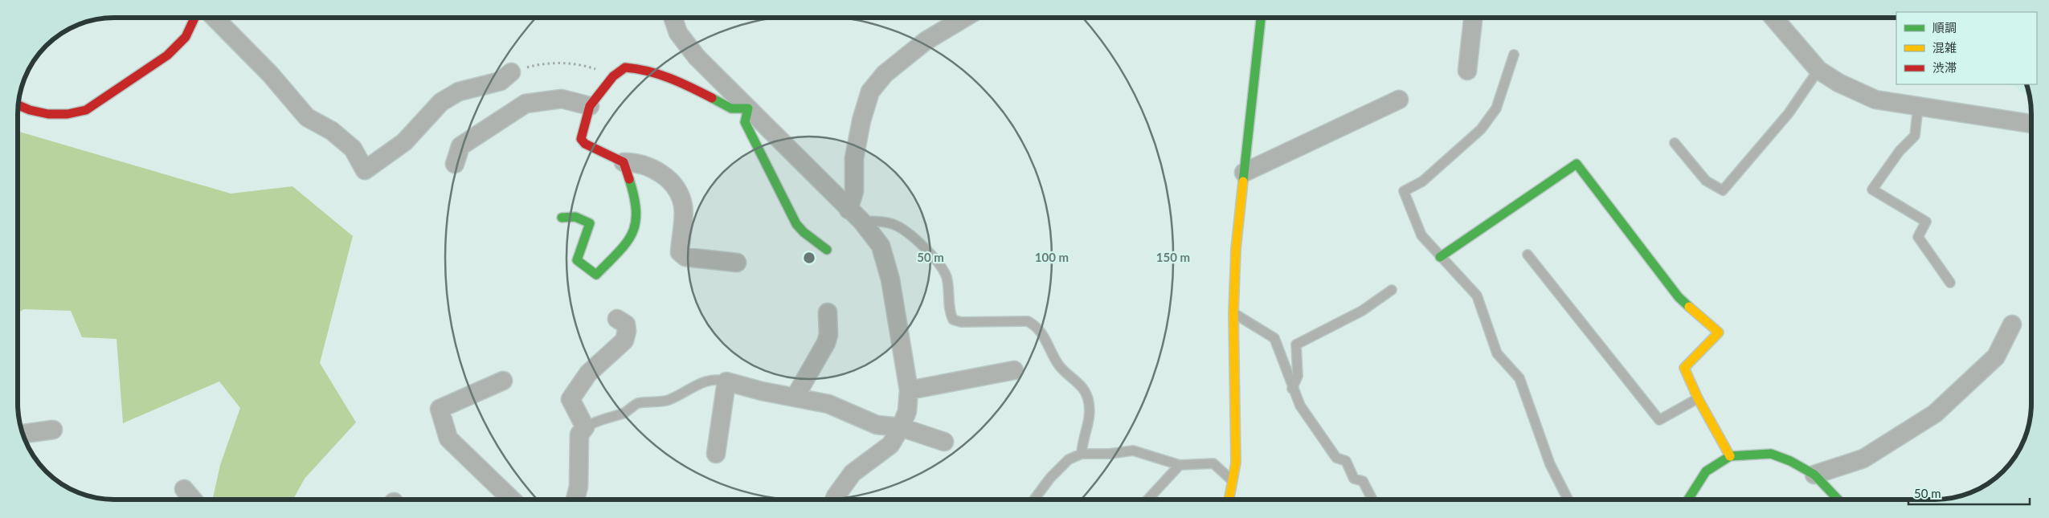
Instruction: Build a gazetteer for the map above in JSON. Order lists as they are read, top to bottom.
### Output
{
  "legend": ["順調", "混雑", "渋滞"],
  "scale_bar": "50 m",
  "rings": ["50 m", "100 m", "150 m"]
}
